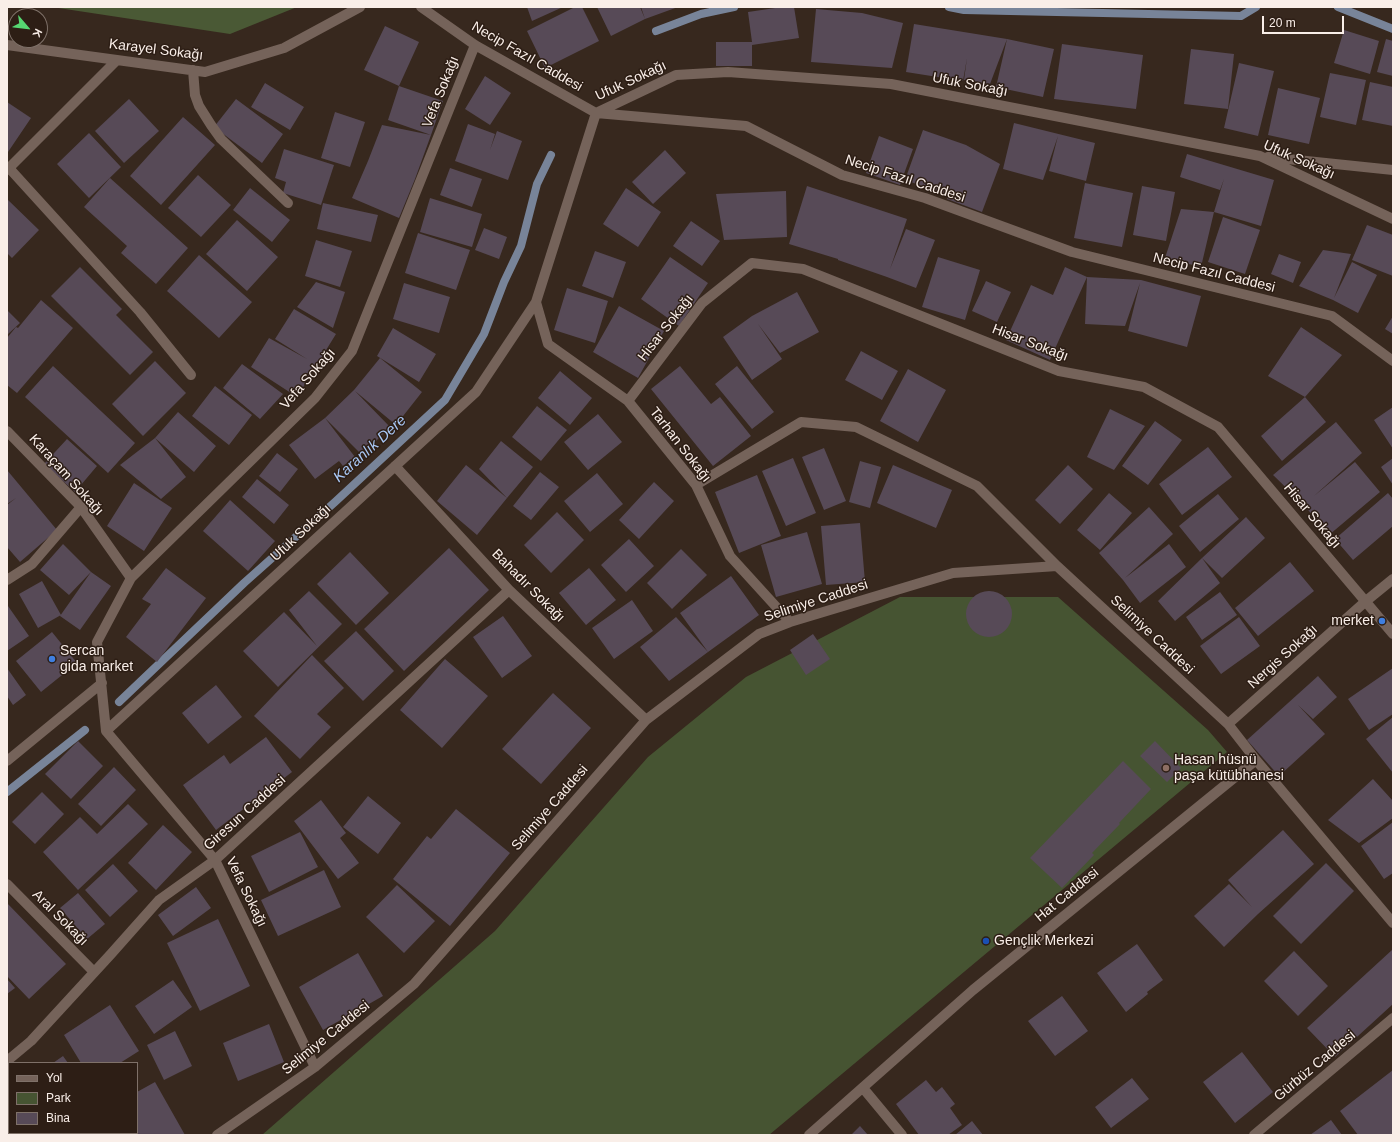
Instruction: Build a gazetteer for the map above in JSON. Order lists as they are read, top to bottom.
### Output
{
  "streets": {
    "street": [
      "Karayel Sokağı",
      "Necip Fazıl Caddesi",
      "Ufuk Sokağı",
      "Vefa Sokağı",
      "Hisar Sokağı",
      "Tarhan Sokağı",
      "Karaçam Sokağı",
      "Bahadır Sokağı",
      "Selimiye Caddesi",
      "Nergis Sokağı",
      "Giresun Caddesi",
      "Hat Caddesi",
      "Aral Sokağı",
      "Gürbüz Caddesi"
    ]
  },
  "crossings": [
    ["Necip Fazıl Caddesi", "Ufuk Sokağı"],
    ["Necip Fazıl Caddesi", "Vefa Sokağı"],
    ["Ufuk Sokağı", "Vefa Sokağı"],
    ["Ufuk Sokağı", "Tarhan Sokağı"],
    ["Ufuk Sokağı", "Bahadır Sokağı"],
    ["Vefa Sokağı", "Karaçam Sokağı"],
    ["Vefa Sokağı", "Selimiye Caddesi"],
    ["Vefa Sokağı", "Giresun Caddesi"],
    ["Hisar Sokağı", "Tarhan Sokağı"],
    ["Hisar Sokağı", "Nergis Sokağı"],
    ["Tarhan Sokağı", "Selimiye Caddesi"],
    ["Bahadır Sokağı", "Selimiye Caddesi"],
    ["Bahadır Sokağı", "Giresun Caddesi"],
    ["Selimiye Caddesi", "Nergis Sokağı"],
    ["Selimiye Caddesi", "Hat Caddesi"],
    ["Giresun Caddesi", "Aral Sokağı"]
  ],
  "water": ["Karanlık Dere"],
  "places": [
    "merket",
    "Sercan gida market",
    "Hasan hüsnü paşa kütübhanesi",
    "Gençlik Merkezi"
  ],
  "legend": ["Yol", "Park", "Bina"],
  "scale_bar": "20 m",
  "north": "bottom right"
}
